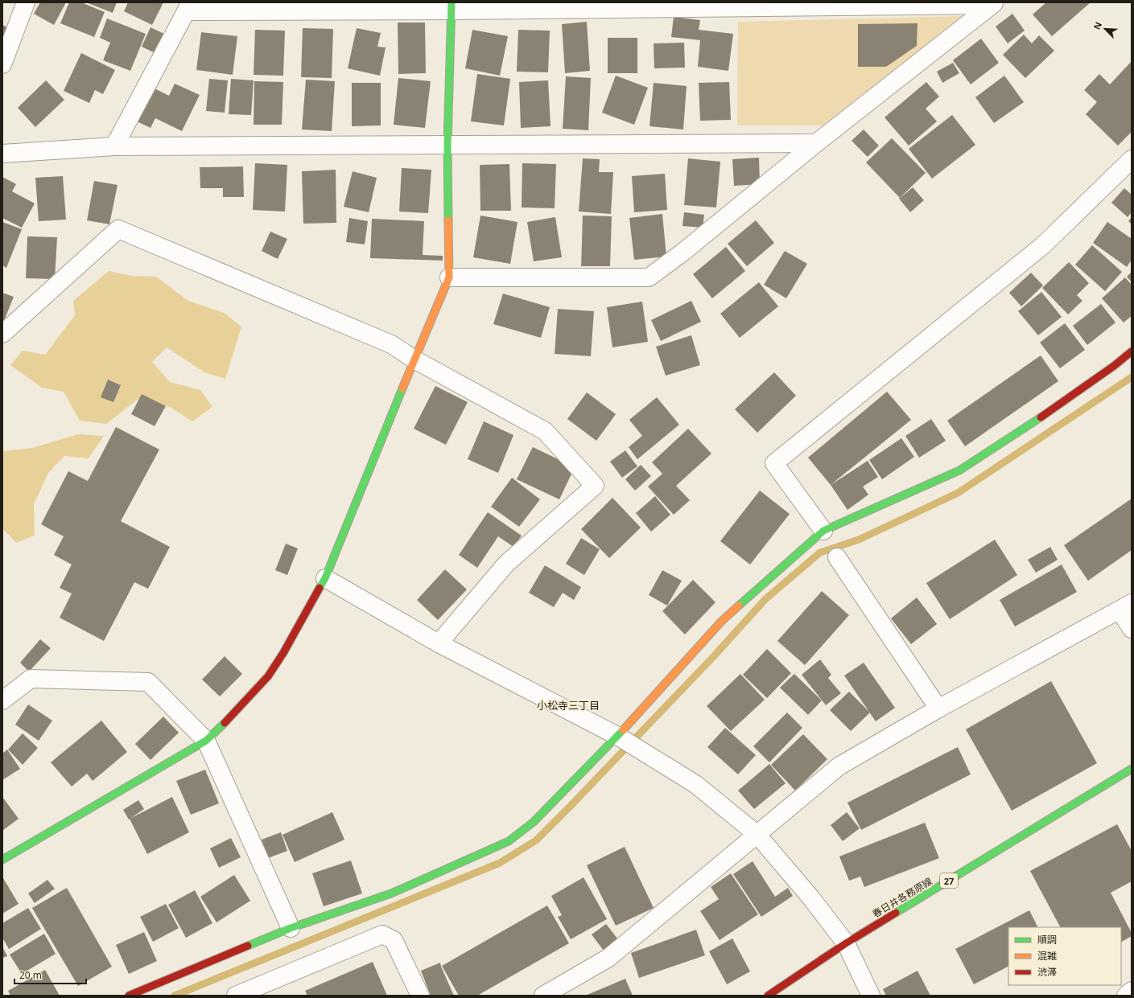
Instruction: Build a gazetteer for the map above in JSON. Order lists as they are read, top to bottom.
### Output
{
  "streets": {
    "street": ["27", "春日井各務原線"]
  },
  "districts": ["小松寺三丁目"],
  "legend": ["順調", "混雑", "渋滞"],
  "scale_bar": "20 m",
  "north": "top left"
}
